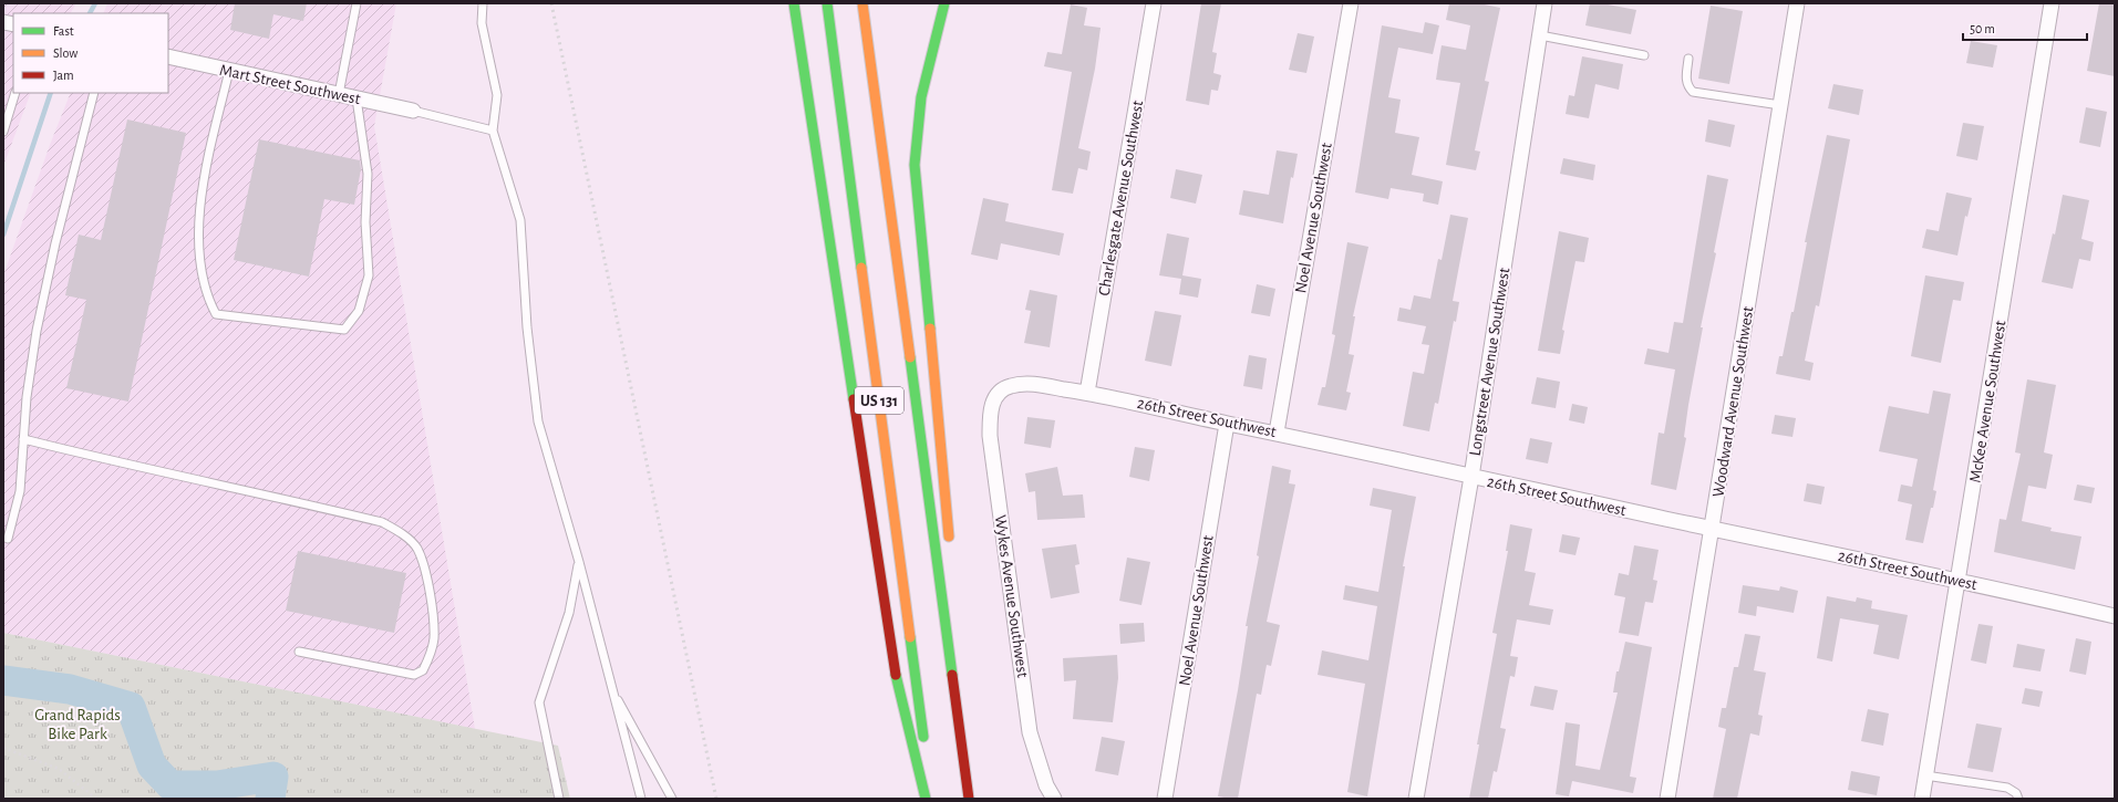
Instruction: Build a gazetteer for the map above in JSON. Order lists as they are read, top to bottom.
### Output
{
  "streets": {
    "highway": ["US 131"],
    "street": [
      "Mart Street Southwest",
      "Charlesgate Avenue Southwest",
      "Noel Avenue Southwest",
      "Longstreet Avenue Southwest",
      "Woodward Avenue Southwest",
      "McKee Avenue Southwest",
      "26th Street Southwest",
      "Wykes Avenue Southwest"
    ]
  },
  "crossings": [
    ["Charlesgate Avenue Southwest", "26th Street Southwest"],
    ["Noel Avenue Southwest", "26th Street Southwest"],
    ["Longstreet Avenue Southwest", "26th Street Southwest"],
    ["Woodward Avenue Southwest", "26th Street Southwest"],
    ["McKee Avenue Southwest", "26th Street Southwest"],
    ["26th Street Southwest", "Wykes Avenue Southwest"]
  ],
  "parks": ["Grand Rapids Bike Park"],
  "legend": ["Fast", "Slow", "Jam"],
  "scale_bar": "50 m"
}
